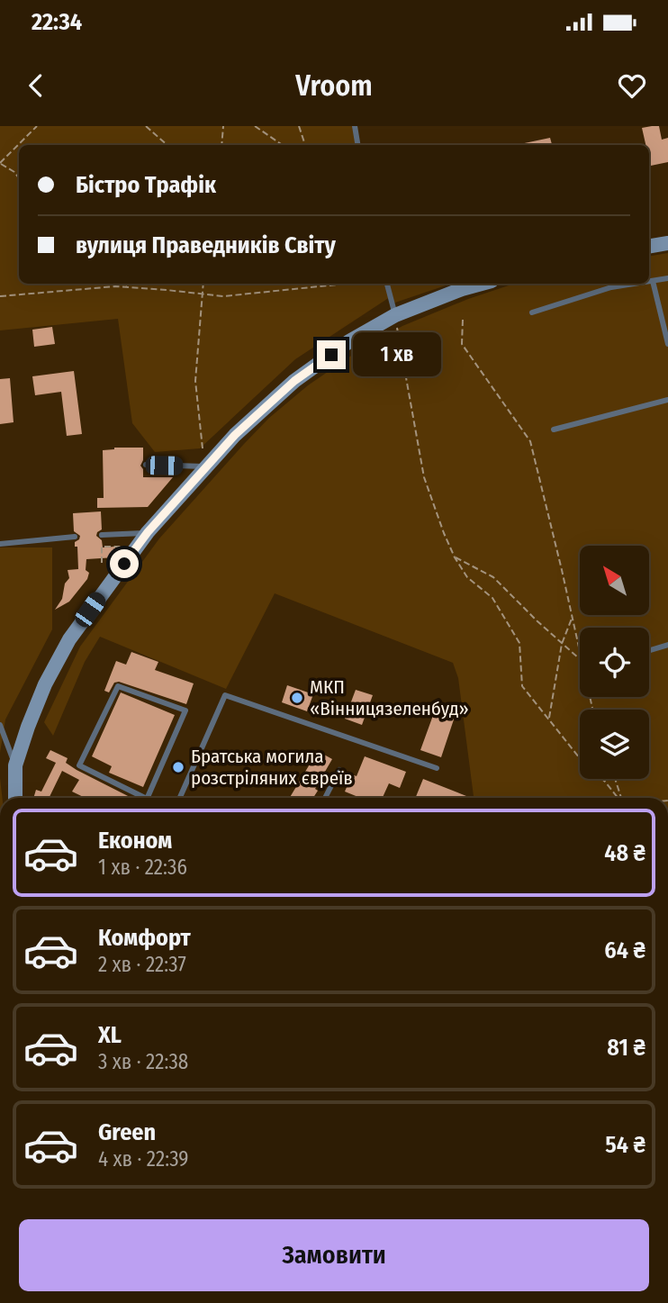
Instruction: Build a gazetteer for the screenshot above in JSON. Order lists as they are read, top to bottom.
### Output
{
  "places": ["МКП «Вінницязеленбуд»", "Братська могила розстріляних євреїв"],
  "north": "top left",
  "page": {
    "status": "22:34",
    "header": "Vroom",
    "banner": ["Бістро Трафік", "вулиця Праведників Світу"],
    "bubble": "1 хв",
    "list": [
      {
        "name": "Економ",
        "note": "1 хв · 22:36",
        "value": "48 ₴"
      },
      {
        "name": "Комфорт",
        "note": "2 хв · 22:37",
        "value": "64 ₴"
      },
      {
        "name": "XL",
        "note": "3 хв · 22:38",
        "value": "81 ₴"
      },
      {
        "name": "Green",
        "note": "4 хв · 22:39",
        "value": "54 ₴"
      }
    ],
    "buttons": "Замовити"
  }
}
